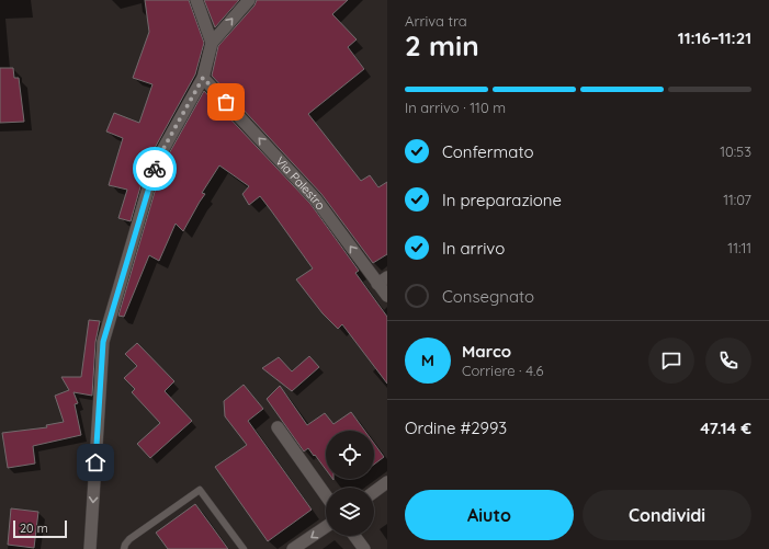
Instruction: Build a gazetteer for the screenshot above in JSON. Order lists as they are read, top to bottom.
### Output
{
  "streets": {
    "street": ["Via Palestro"]
  },
  "one_way": ["Via Palestro"],
  "scale_bar": "20 m",
  "page": {
    "heading": ["2 min", "Arriva tra", "11:16–11:21"],
    "panel": [
      "Marco",
      "Corriere · 4.6",
      "Ordine #2993",
      "47.14 €"
    ],
    "bar": "In arrivo · 110 m",
    "list": [
      ["Confermato", "10:53"],
      ["In preparazione", "11:07"],
      ["In arrivo", "11:11"],
      "Consegnato"
    ],
    "round": "M",
    "buttons": ["Aiuto", "Condividi"],
    "scale": "20 m"
  }
}
